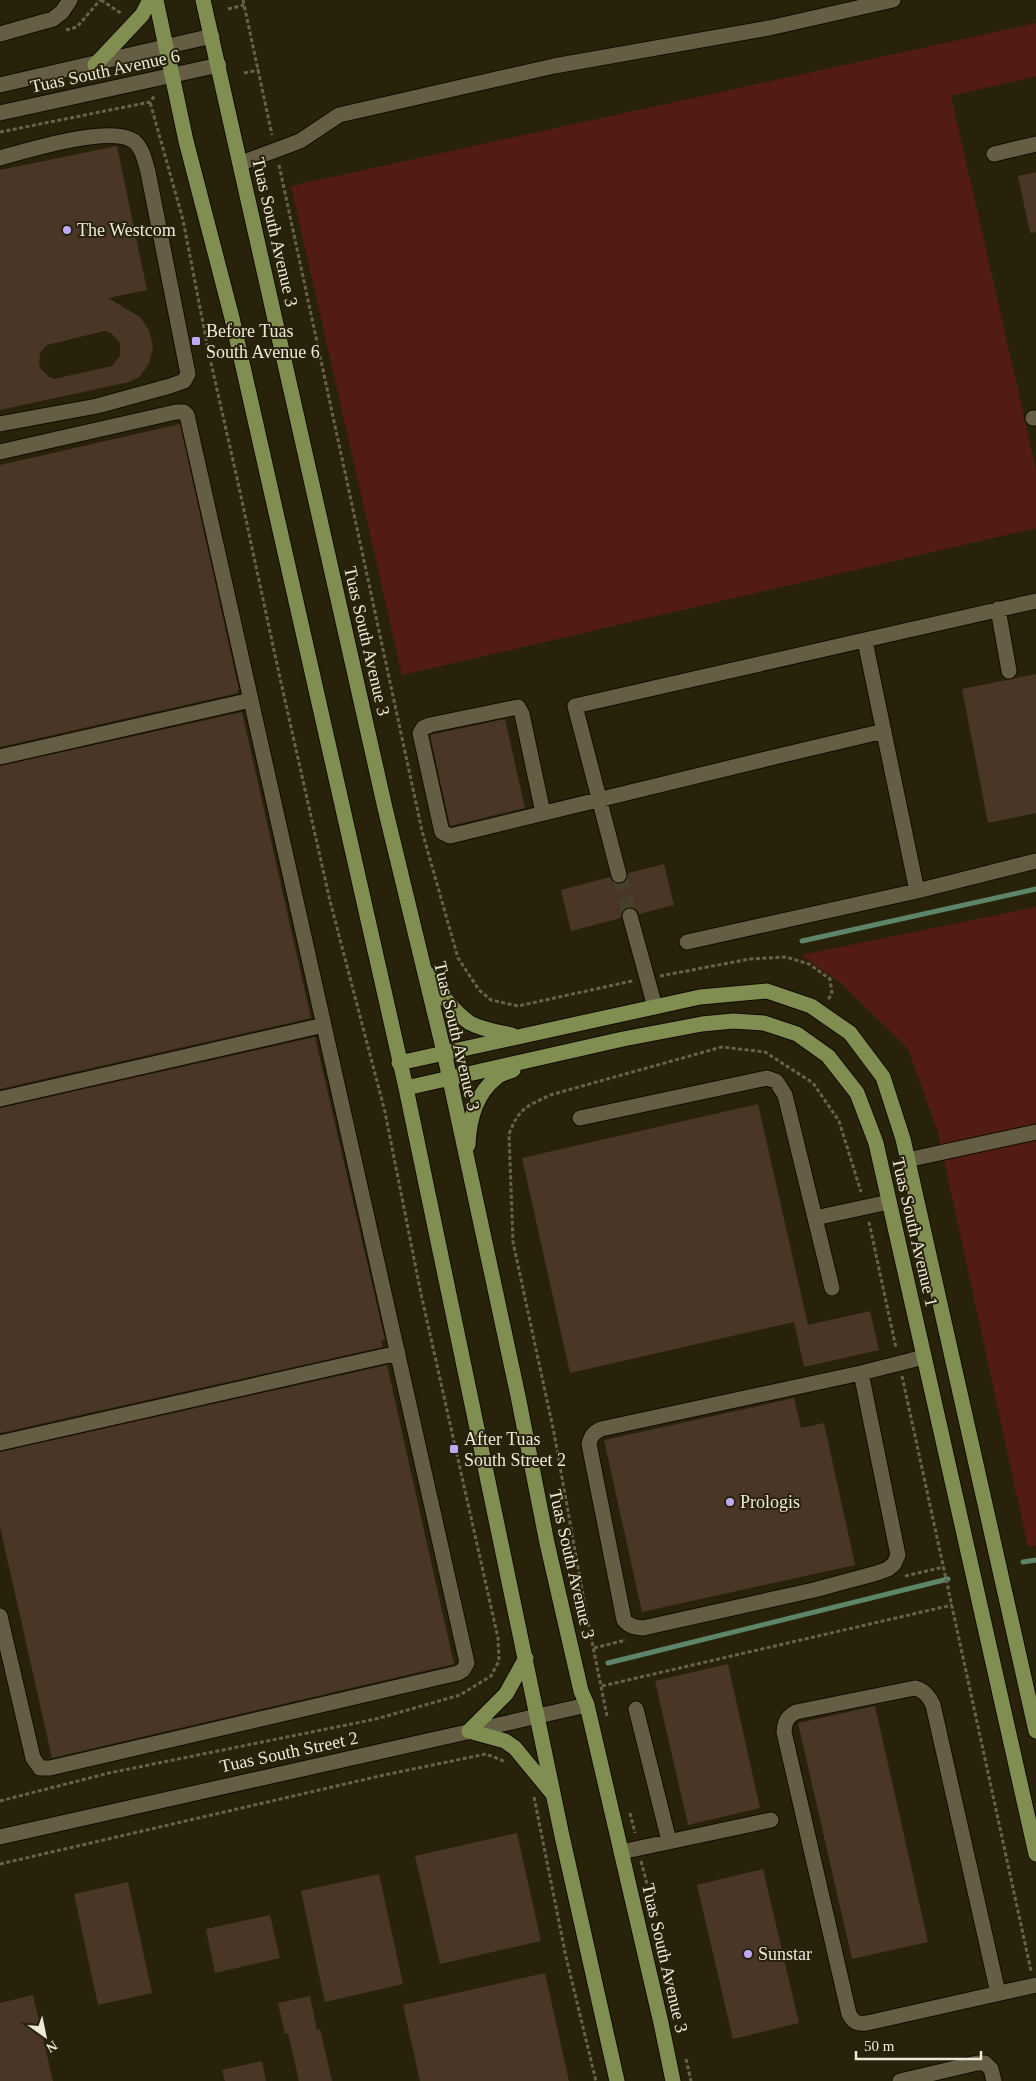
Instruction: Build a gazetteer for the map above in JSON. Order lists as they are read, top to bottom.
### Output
{
  "streets": {
    "main road": ["Tuas South Avenue 3", "Tuas South Avenue 1"],
    "street": ["Tuas South Avenue 6", "Tuas South Street 2"]
  },
  "crossings": [
    ["Tuas South Avenue 6", "Tuas South Avenue 3"],
    ["Tuas South Avenue 3", "Tuas South Avenue 1"],
    ["Tuas South Avenue 3", "Tuas South Street 2"]
  ],
  "places": {
    "other": ["The Westcom", "Prologis", "Sunstar"],
    "transit": ["Before Tuas South Avenue 6", "After Tuas South Street 2"]
  },
  "scale_bar": "50 m",
  "north": "bottom right"
}
